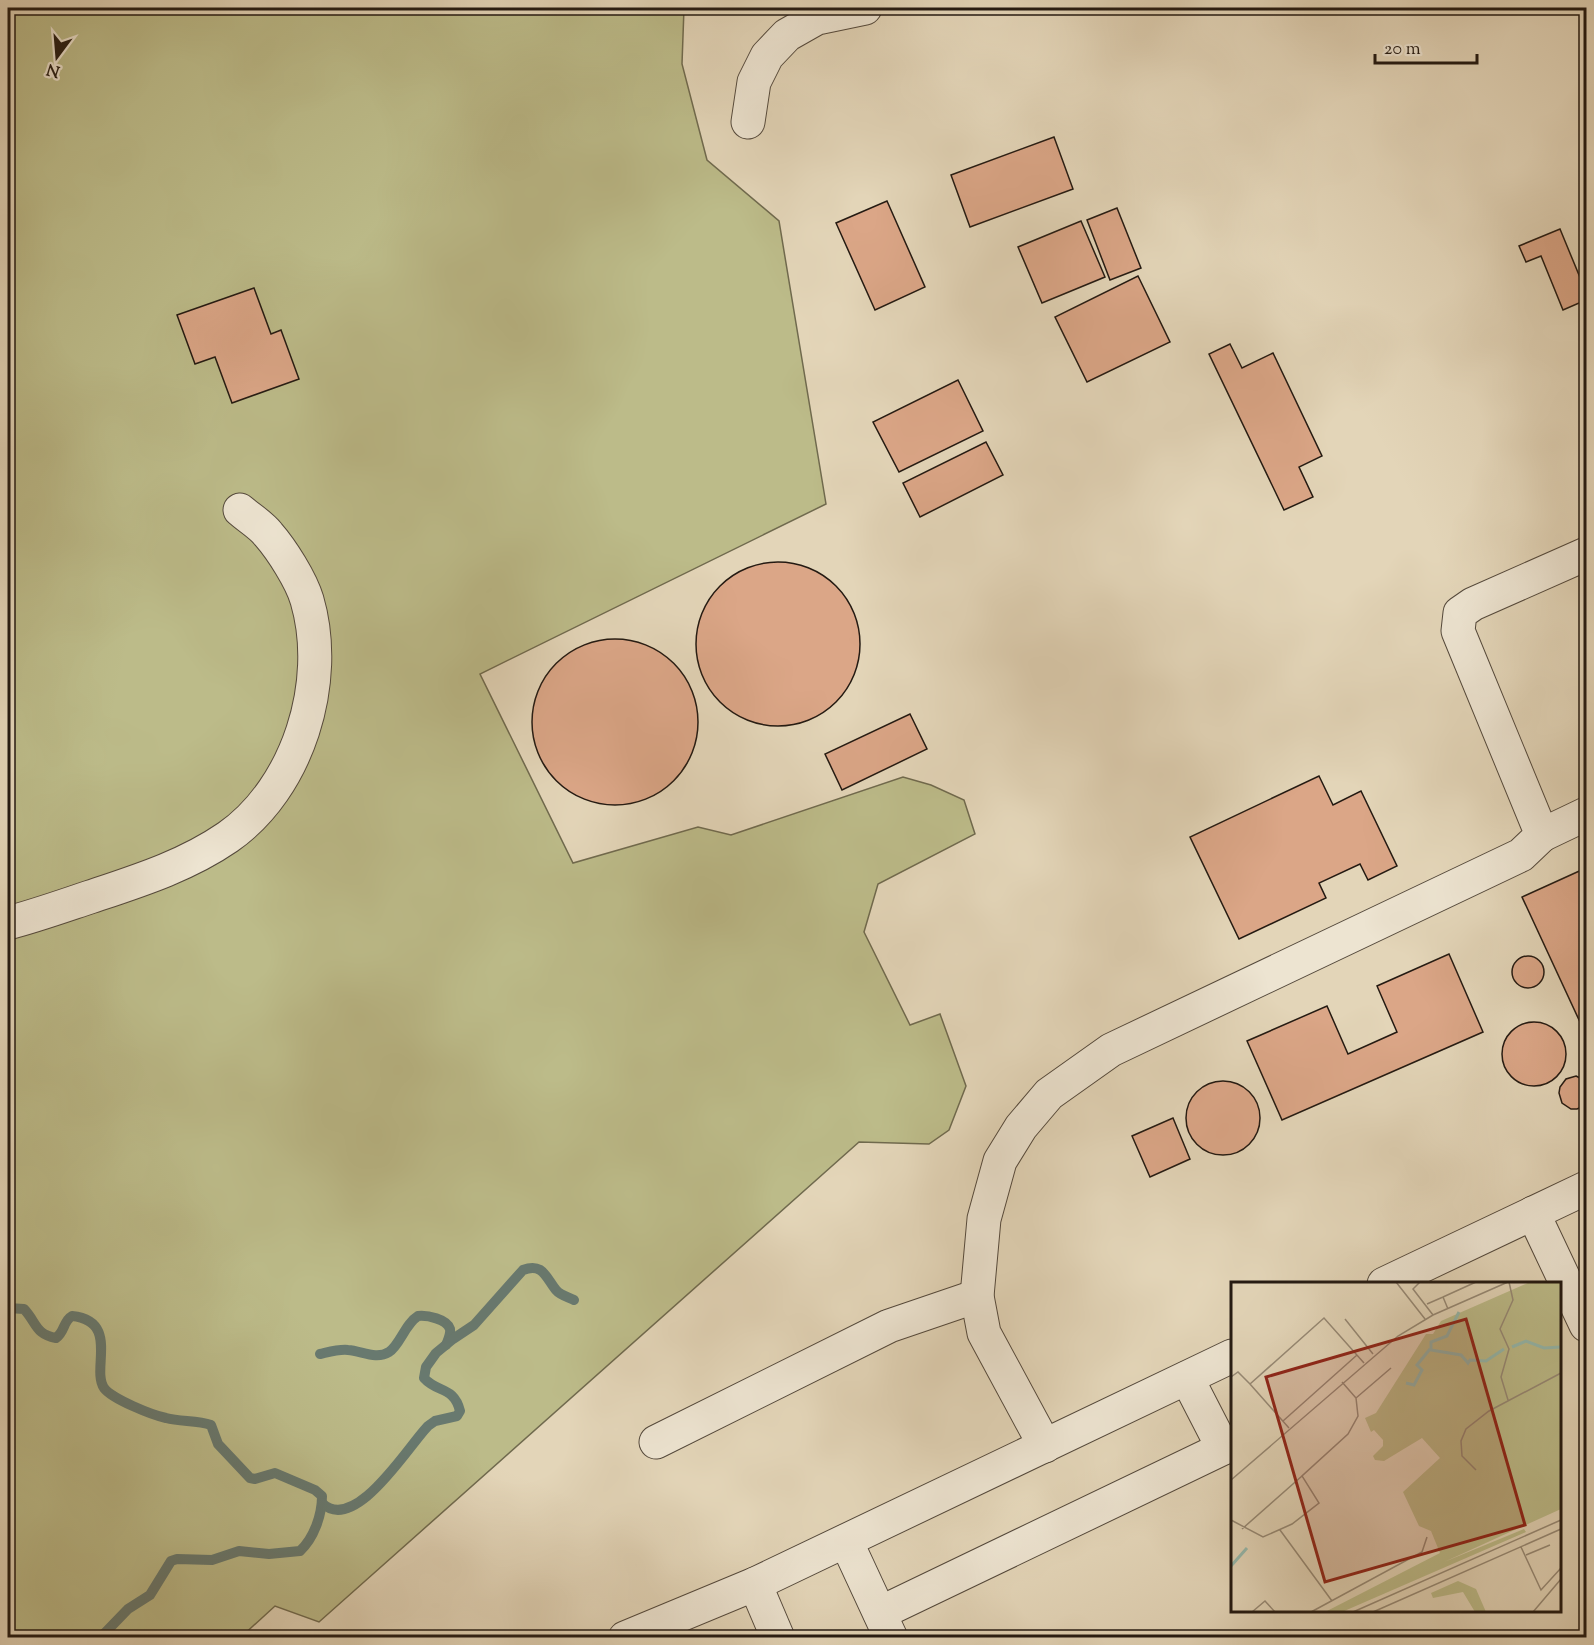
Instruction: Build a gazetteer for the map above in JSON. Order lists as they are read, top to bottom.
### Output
{
  "scale_bar": "20 m",
  "north": "bottom"
}
